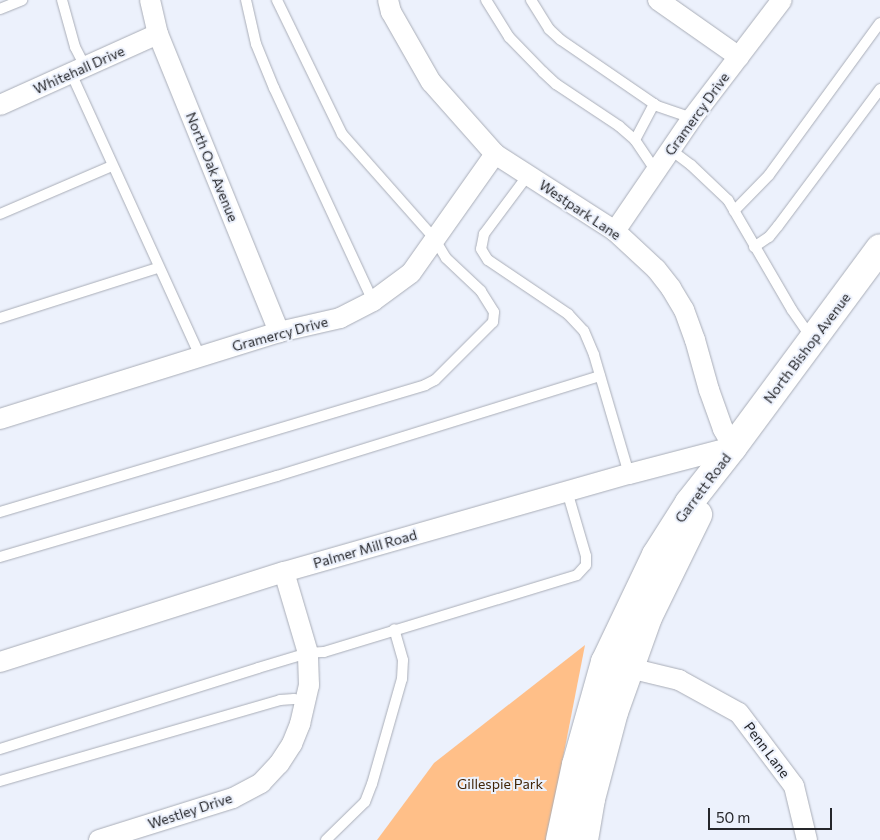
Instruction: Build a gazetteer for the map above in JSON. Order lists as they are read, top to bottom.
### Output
{
  "streets": {
    "main road": ["North Bishop Avenue", "Garrett Road"],
    "street": [
      "Whitehall Drive",
      "Gramercy Drive",
      "North Oak Avenue",
      "Westpark Lane",
      "Palmer Mill Road",
      "Penn Lane",
      "Westley Drive"
    ]
  },
  "crossings": [
    ["Whitehall Drive", "North Oak Avenue"],
    ["Gramercy Drive", "North Oak Avenue"],
    ["Gramercy Drive", "Westpark Lane"],
    ["Westpark Lane", "North Bishop Avenue"],
    ["Westpark Lane", "Garrett Road"],
    ["Westpark Lane", "Palmer Mill Road"],
    ["North Bishop Avenue", "Garrett Road"],
    ["North Bishop Avenue", "Palmer Mill Road"],
    ["Garrett Road", "Palmer Mill Road"],
    ["Garrett Road", "Penn Lane"],
    ["Palmer Mill Road", "Westley Drive"]
  ],
  "parks": ["Gillespie Park"],
  "scale_bar": "50 m"
}
